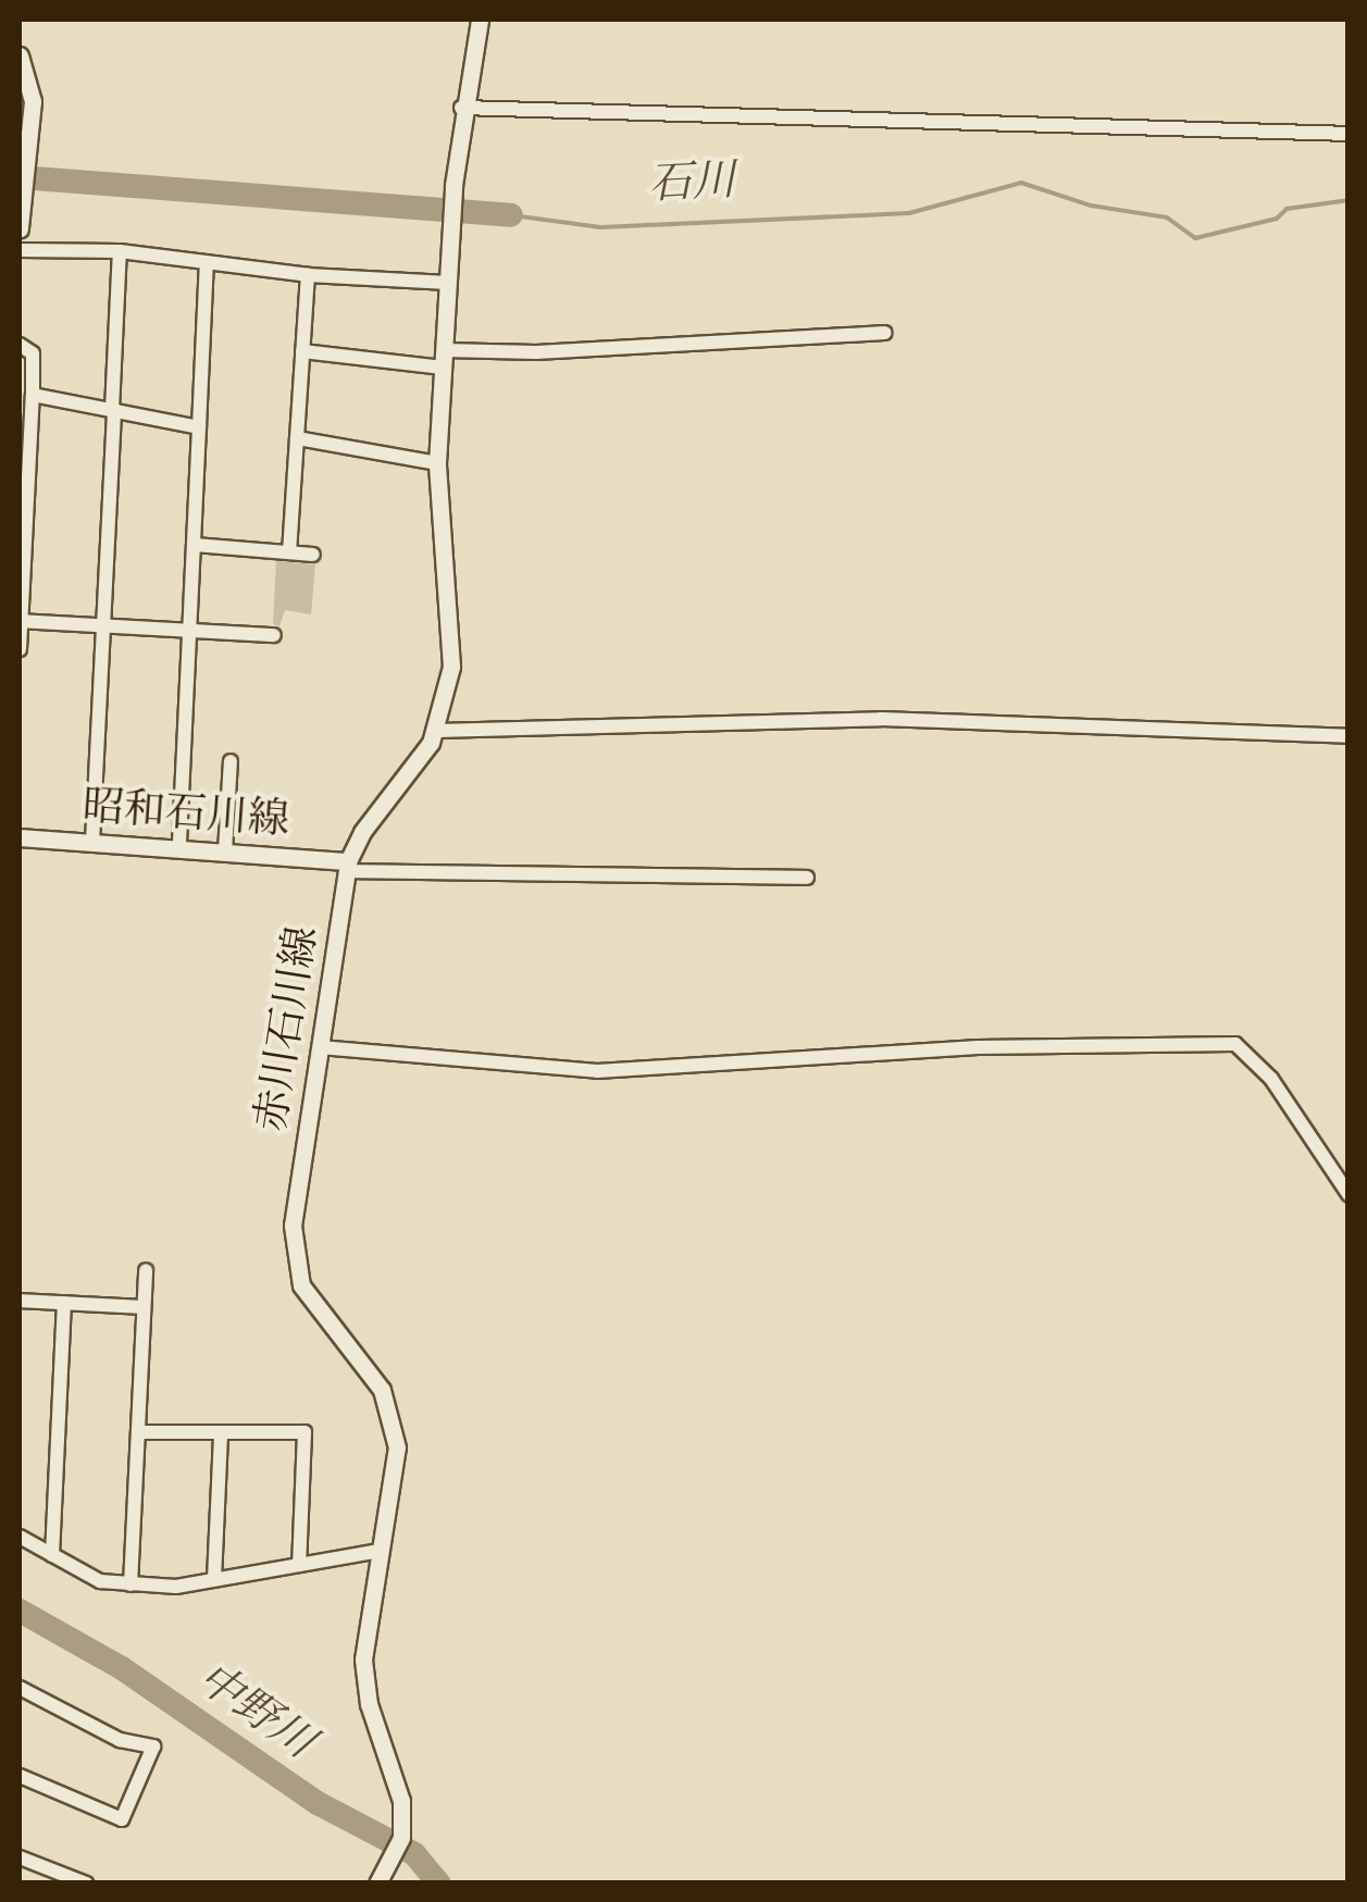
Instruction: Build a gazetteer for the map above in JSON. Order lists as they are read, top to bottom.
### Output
{
  "streets": {
    "street": ["昭和石川線", "赤川石川線"]
  },
  "crossings": [
    ["昭和石川線", "赤川石川線"]
  ],
  "water": ["石川", "中野川"]
}
